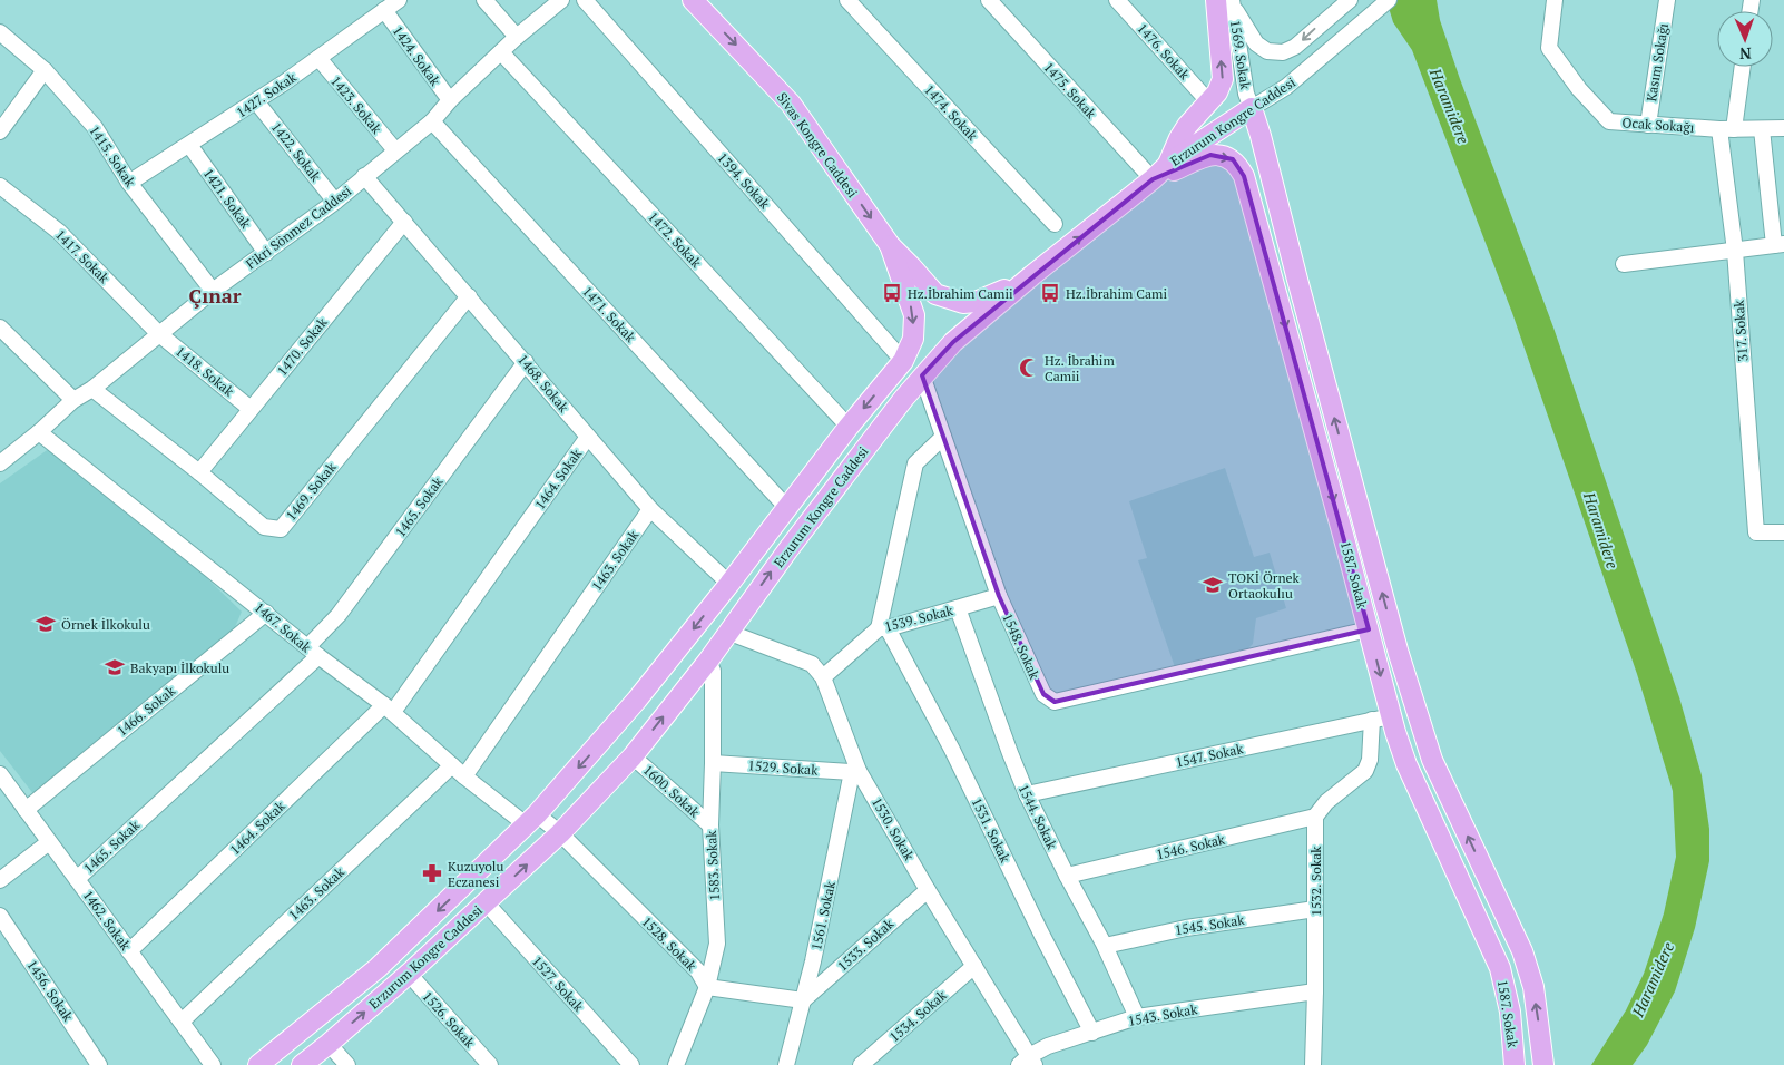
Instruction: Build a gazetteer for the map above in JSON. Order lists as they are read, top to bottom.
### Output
{
  "streets": {
    "main road": ["Erzurum Kongre Caddesi", "Sivas Kongre Caddesi", "1587. Sokak"],
    "street": [
      "1476. Sokak",
      "1569. Sokak",
      "1424. Sokak",
      "Kasım Sokağı",
      "1475. Sokak",
      "1427. Sokak",
      "1423. Sokak",
      "1474. Sokak",
      "Ocak Sokağı",
      "1422. Sokak",
      "1415. Sokak",
      "1394. Sokak",
      "1421. Sokak",
      "Fikri Sönmez Caddesi",
      "1472. Sokak",
      "1417. Sokak",
      "1471. Sokak",
      "317. Sokak",
      "1470. Sokak",
      "1418. Sokak",
      "1468. Sokak",
      "1464. Sokak",
      "1469. Sokak",
      "1465. Sokak",
      "1463. Sokak",
      "1539. Sokak",
      "1467. Sokak",
      "1548. Sokak",
      "1466. Sokak",
      "1547. Sokak",
      "1529. Sokak",
      "1600. Sokak",
      "1544. Sokak",
      "1530. Sokak",
      "1531. Sokak",
      "1546. Sokak",
      "1583. Sokak",
      "1532. Sokak",
      "1561. Sokak",
      "1462. Sokak",
      "1545. Sokak",
      "1528. Sokak",
      "1533. Sokak",
      "1527. Sokak",
      "1456. Sokak",
      "1543. Sokak",
      "1534. Sokak",
      "1526. Sokak"
    ]
  },
  "crossings": [
    ["1569. Sokak", "Erzurum Kongre Caddesi"],
    ["1569. Sokak", "1587. Sokak"],
    ["1424. Sokak", "1427. Sokak"],
    ["1424. Sokak", "Fikri Sönmez Caddesi"],
    ["Kasım Sokağı", "Ocak Sokağı"],
    ["1475. Sokak", "Erzurum Kongre Caddesi"],
    ["1475. Sokak", "1587. Sokak"],
    ["1427. Sokak", "1423. Sokak"],
    ["1427. Sokak", "1422. Sokak"],
    ["1427. Sokak", "1415. Sokak"],
    ["1427. Sokak", "1421. Sokak"],
    ["1423. Sokak", "Fikri Sönmez Caddesi"],
    ["Erzurum Kongre Caddesi", "Sivas Kongre Caddesi"],
    ["Erzurum Kongre Caddesi", "1394. Sokak"],
    ["Erzurum Kongre Caddesi", "1472. Sokak"],
    ["Erzurum Kongre Caddesi", "1471. Sokak"],
    ["Erzurum Kongre Caddesi", "1468. Sokak"],
    ["Erzurum Kongre Caddesi", "1587. Sokak"],
    ["Erzurum Kongre Caddesi", "1467. Sokak"],
    ["Erzurum Kongre Caddesi", "1548. Sokak"],
    ["Erzurum Kongre Caddesi", "1600. Sokak"],
    ["Erzurum Kongre Caddesi", "1530. Sokak"],
    ["Erzurum Kongre Caddesi", "1583. Sokak"],
    ["Erzurum Kongre Caddesi", "1528. Sokak"],
    ["Erzurum Kongre Caddesi", "1527. Sokak"],
    ["Erzurum Kongre Caddesi", "1526. Sokak"],
    ["Ocak Sokağı", "317. Sokak"],
    ["Sivas Kongre Caddesi", "1394. Sokak"],
    ["1422. Sokak", "Fikri Sönmez Caddesi"],
    ["1415. Sokak", "Fikri Sönmez Caddesi"],
    ["1421. Sokak", "Fikri Sönmez Caddesi"],
    ["Fikri Sönmez Caddesi", "1472. Sokak"],
    ["Fikri Sönmez Caddesi", "1417. Sokak"],
    ["Fikri Sönmez Caddesi", "1471. Sokak"],
    ["Fikri Sönmez Caddesi", "1418. Sokak"],
    ["Fikri Sönmez Caddesi", "1468. Sokak"],
    ["Fikri Sönmez Caddesi", "1469. Sokak"],
    ["Fikri Sönmez Caddesi", "1467. Sokak"],
    ["1417. Sokak", "1418. Sokak"],
    ["1470. Sokak", "1418. Sokak"],
    ["1470. Sokak", "1468. Sokak"],
    ["1470. Sokak", "1469. Sokak"],
    ["1468. Sokak", "1464. Sokak"],
    ["1468. Sokak", "1469. Sokak"],
    ["1468. Sokak", "1465. Sokak"],
    ["1468. Sokak", "1463. Sokak"],
    ["1464. Sokak", "1467. Sokak"],
    ["1464. Sokak", "1462. Sokak"],
    ["1465. Sokak", "1467. Sokak"],
    ["1465. Sokak", "1462. Sokak"],
    ["1463. Sokak", "1467. Sokak"],
    ["1463. Sokak", "1462. Sokak"],
    ["1587. Sokak", "1548. Sokak"],
    ["1587. Sokak", "1547. Sokak"],
    ["1539. Sokak", "1548. Sokak"],
    ["1539. Sokak", "1544. Sokak"],
    ["1539. Sokak", "1530. Sokak"],
    ["1539. Sokak", "1531. Sokak"],
    ["1467. Sokak", "1466. Sokak"],
    ["1467. Sokak", "1528. Sokak"],
    ["1466. Sokak", "1462. Sokak"],
    ["1547. Sokak", "1544. Sokak"],
    ["1529. Sokak", "1530. Sokak"],
    ["1529. Sokak", "1583. Sokak"],
    ["1529. Sokak", "1561. Sokak"],
    ["1600. Sokak", "1583. Sokak"],
    ["1544. Sokak", "1546. Sokak"],
    ["1544. Sokak", "1545. Sokak"],
    ["1544. Sokak", "1543. Sokak"],
    ["1530. Sokak", "1561. Sokak"],
    ["1530. Sokak", "1533. Sokak"],
    ["1530. Sokak", "1543. Sokak"],
    ["1530. Sokak", "1534. Sokak"],
    ["1531. Sokak", "1543. Sokak"],
    ["1546. Sokak", "1532. Sokak"],
    ["1583. Sokak", "1528. Sokak"],
    ["1532. Sokak", "1545. Sokak"],
    ["1532. Sokak", "1543. Sokak"],
    ["1561. Sokak", "1533. Sokak"]
  ],
  "one_way": ["Sivas Kongre Caddesi"],
  "districts": ["Çınar"],
  "water": ["Haramidere"],
  "places": {
    "bus stop": ["Hz.İbrahim Camii", "Hz.İbrahim Cami"],
    "mosque": ["Hz. İbrahim Camii"],
    "school or university": ["TOKİ Örnek Ortaokulıu", "Örnek İlkokulu", "Bakyapı İlkokulu"],
    "pharmacy": ["Kuzuyolu Eczanesi"]
  },
  "north": "bottom"
}
